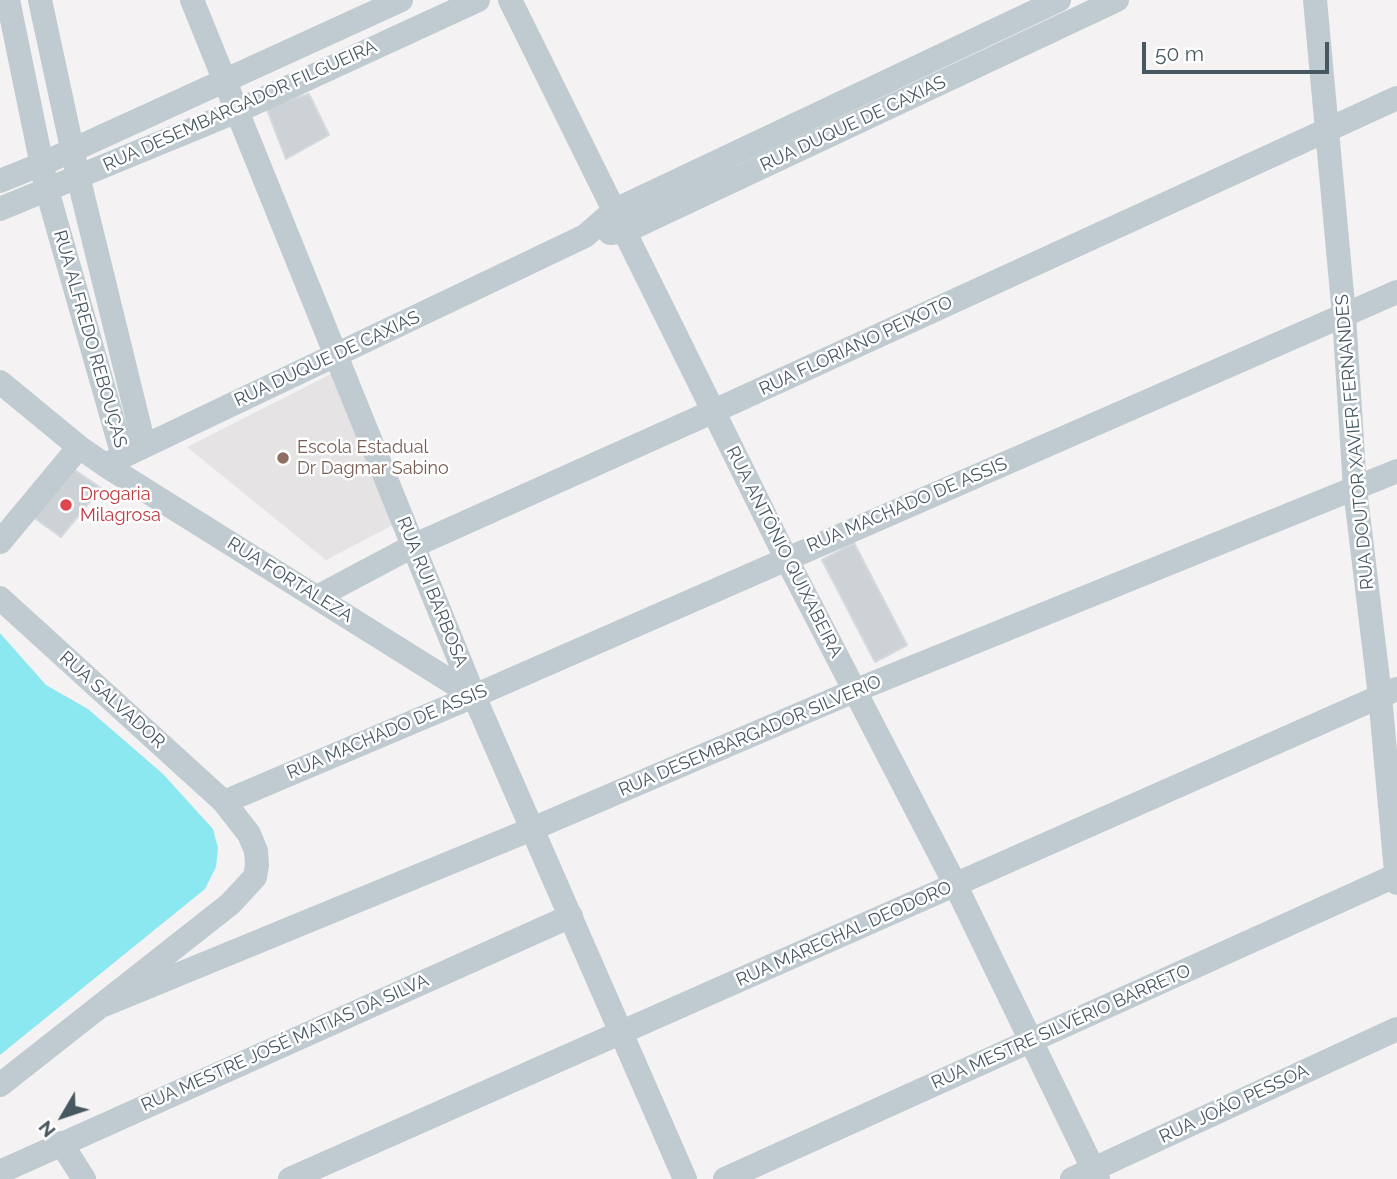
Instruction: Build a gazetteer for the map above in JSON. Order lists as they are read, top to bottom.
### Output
{
  "streets": {
    "street": [
      "RUA DESEMBARGADOR FILGUEIRA",
      "RUA DUQUE DE CAXIAS",
      "RUA ALFREDO REBOUÇAS",
      "RUA FLORIANO PEIXOTO",
      "RUA DOUTOR XAVIER FERNANDES",
      "RUA MACHADO DE ASSIS",
      "RUA ANTÔNIO QUIXABEIRA",
      "RUA FORTALEZA",
      "RUA RUI BARBOSA",
      "RUA SALVADOR",
      "RUA DESEMBARGADOR SILVERIO",
      "RUA MARECHAL DEODORO",
      "RUA MESTRE SILVÉRIO BARRETO",
      "RUA MESTRE JOSÉ MATIAS DA SILVA",
      "RUA JOÃO PESSOA"
    ]
  },
  "crossings": [
    ["RUA DESEMBARGADOR FILGUEIRA", "RUA ALFREDO REBOUÇAS"],
    ["RUA DESEMBARGADOR FILGUEIRA", "RUA RUI BARBOSA"],
    ["RUA DUQUE DE CAXIAS", "RUA ALFREDO REBOUÇAS"],
    ["RUA DUQUE DE CAXIAS", "RUA ANTÔNIO QUIXABEIRA"],
    ["RUA DUQUE DE CAXIAS", "RUA FORTALEZA"],
    ["RUA DUQUE DE CAXIAS", "RUA RUI BARBOSA"],
    ["RUA ALFREDO REBOUÇAS", "RUA FORTALEZA"],
    ["RUA FLORIANO PEIXOTO", "RUA DOUTOR XAVIER FERNANDES"],
    ["RUA FLORIANO PEIXOTO", "RUA ANTÔNIO QUIXABEIRA"],
    ["RUA FLORIANO PEIXOTO", "RUA FORTALEZA"],
    ["RUA FLORIANO PEIXOTO", "RUA RUI BARBOSA"],
    ["RUA DOUTOR XAVIER FERNANDES", "RUA MACHADO DE ASSIS"],
    ["RUA DOUTOR XAVIER FERNANDES", "RUA DESEMBARGADOR SILVERIO"],
    ["RUA DOUTOR XAVIER FERNANDES", "RUA MARECHAL DEODORO"],
    ["RUA DOUTOR XAVIER FERNANDES", "RUA MESTRE SILVÉRIO BARRETO"],
    ["RUA MACHADO DE ASSIS", "RUA ANTÔNIO QUIXABEIRA"],
    ["RUA MACHADO DE ASSIS", "RUA FORTALEZA"],
    ["RUA MACHADO DE ASSIS", "RUA RUI BARBOSA"],
    ["RUA MACHADO DE ASSIS", "RUA SALVADOR"],
    ["RUA ANTÔNIO QUIXABEIRA", "RUA DESEMBARGADOR SILVERIO"],
    ["RUA ANTÔNIO QUIXABEIRA", "RUA MARECHAL DEODORO"],
    ["RUA ANTÔNIO QUIXABEIRA", "RUA MESTRE SILVÉRIO BARRETO"],
    ["RUA ANTÔNIO QUIXABEIRA", "RUA JOÃO PESSOA"],
    ["RUA FORTALEZA", "RUA RUI BARBOSA"],
    ["RUA RUI BARBOSA", "RUA DESEMBARGADOR SILVERIO"],
    ["RUA RUI BARBOSA", "RUA MARECHAL DEODORO"],
    ["RUA RUI BARBOSA", "RUA MESTRE JOSÉ MATIAS DA SILVA"],
    ["RUA SALVADOR", "RUA DESEMBARGADOR SILVERIO"]
  ],
  "places": ["Escola Estadual Dr Dagmar Sabino", "Drogaria Milagrosa"],
  "scale_bar": "50 m",
  "north": "bottom left"
}
